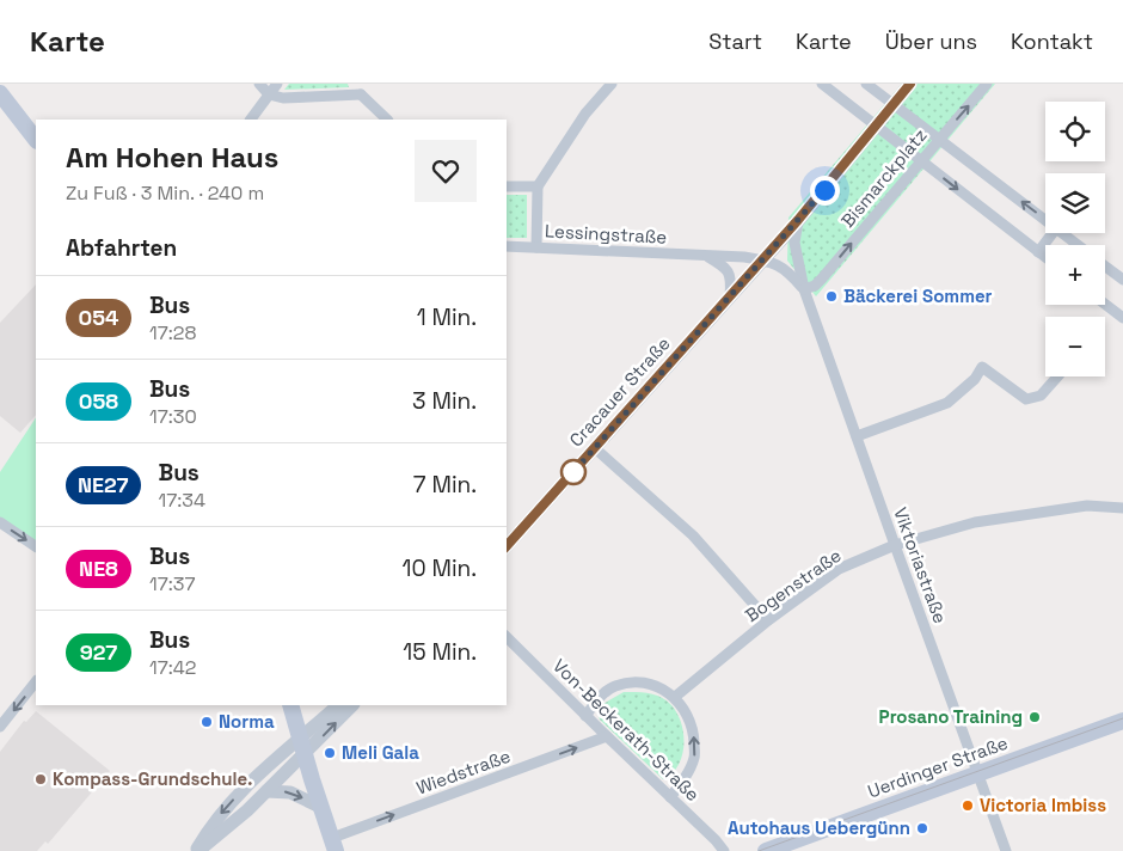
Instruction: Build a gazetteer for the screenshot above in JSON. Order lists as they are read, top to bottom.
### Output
{
  "streets": {
    "main road": ["Uerdinger Straße"],
    "street": [
      "Bismarckplatz",
      "Lessingstraße",
      "Cracauer Straße",
      "Viktoriastraße",
      "Bogenstraße",
      "Von-Beckerath-Straße",
      "Wiedstraße"
    ]
  },
  "crossings": [
    ["Bismarckplatz", "Viktoriastraße"],
    ["Lessingstraße", "Cracauer Straße"],
    ["Lessingstraße", "Viktoriastraße"],
    ["Cracauer Straße", "Viktoriastraße"],
    ["Viktoriastraße", "Bogenstraße"],
    ["Viktoriastraße", "Uerdinger Straße"],
    ["Von-Beckerath-Straße", "Wiedstraße"]
  ],
  "one_way": ["Wiedstraße"],
  "places": [
    "Bäckerei Sommer",
    "Prosano Training",
    "Norma",
    "Meli Gala",
    "Kompass-Grundschule.",
    "Victoria Imbiss",
    "Autohaus Uebergünn"
  ],
  "lines": ["bus line 054"],
  "page": {
    "header": "Karte",
    "nav": [
      "Start",
      "Karte",
      "Über uns",
      "Kontakt"
    ],
    "map_buttons": ["+", "−"],
    "heading": [
      ["Am Hohen Haus", "Zu Fuß · 3 Min. · 240 m"],
      "Abfahrten"
    ],
    "list": [
      {
        "mark": "054",
        "name": "Bus",
        "note": "17:28",
        "value": "1 Min."
      },
      {
        "mark": "058",
        "name": "Bus",
        "note": "17:30",
        "value": "3 Min."
      },
      {
        "mark": "NE27",
        "name": "Bus",
        "note": "17:34",
        "value": "7 Min."
      },
      {
        "mark": "NE8",
        "name": "Bus",
        "note": "17:37",
        "value": "10 Min."
      },
      {
        "mark": "927",
        "name": "Bus",
        "note": "17:42",
        "value": "15 Min."
      }
    ]
  }
}
